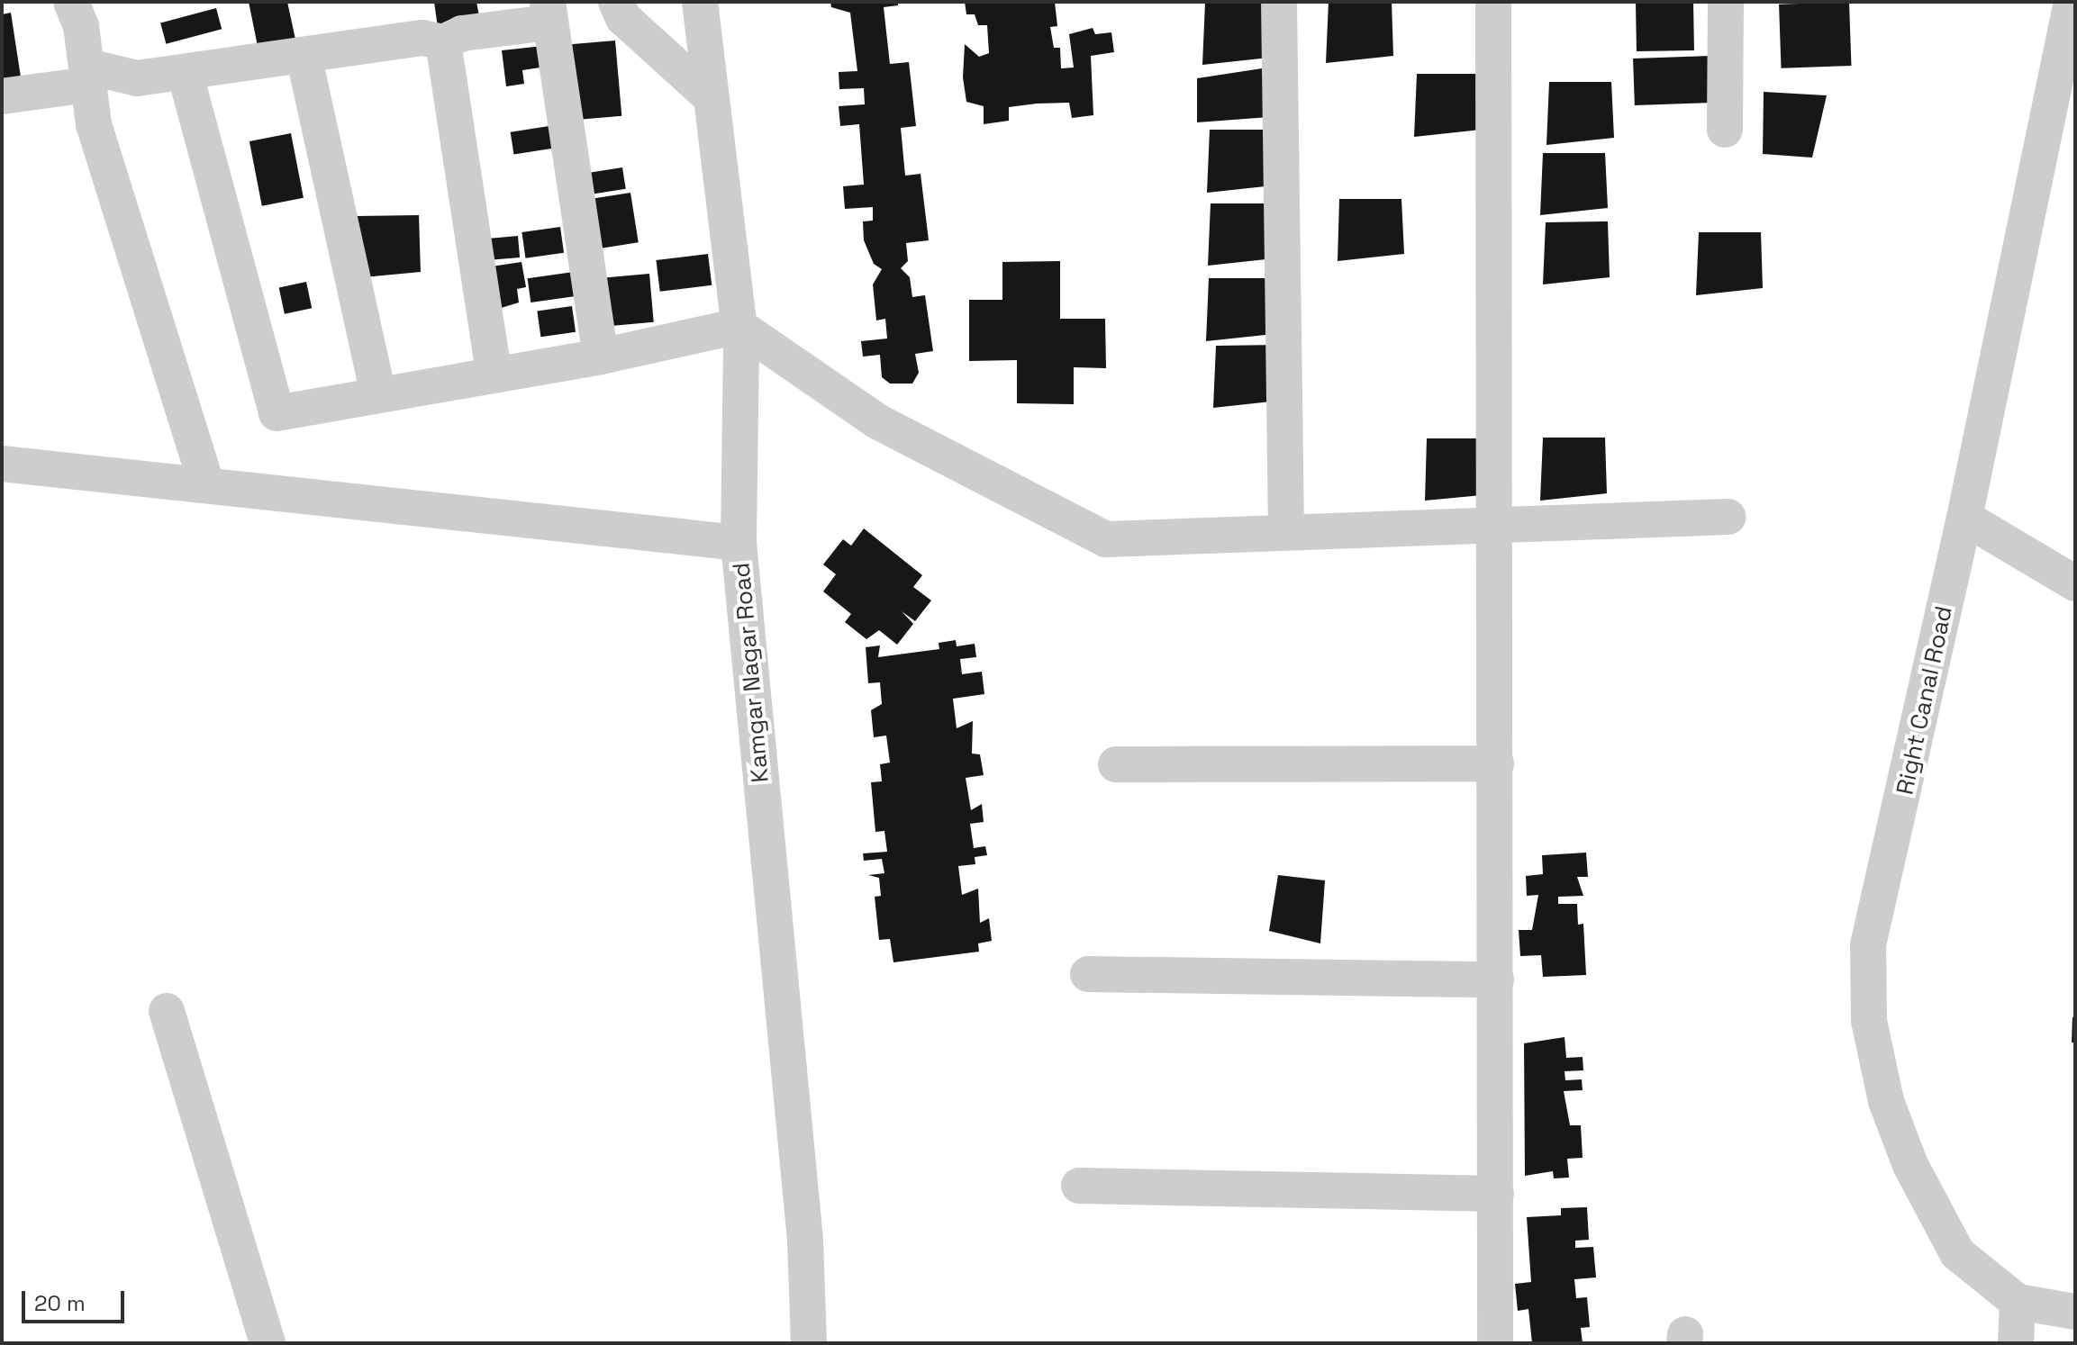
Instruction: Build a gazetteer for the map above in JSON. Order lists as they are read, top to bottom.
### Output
{
  "streets": {
    "street": ["Kamgar Nagar Road", "Right Canal Road"]
  },
  "scale_bar": "20 m"
}
